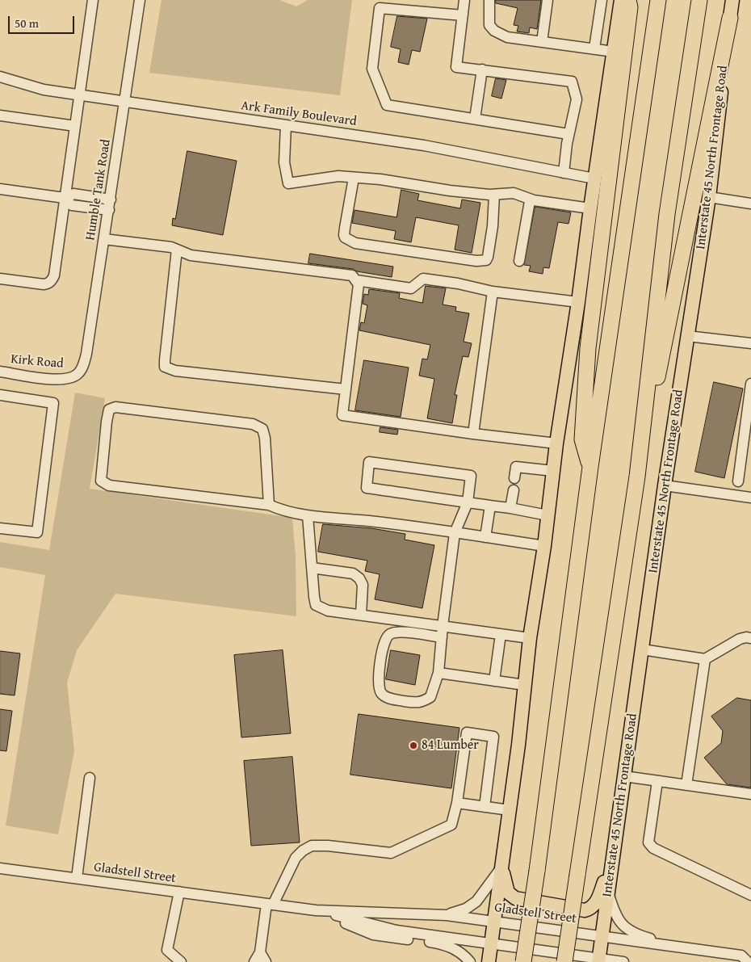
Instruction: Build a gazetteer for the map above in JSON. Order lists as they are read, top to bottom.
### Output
{
  "streets": {
    "main road": ["Interstate 45 North Frontage Road"],
    "street": [
      "Ark Family Boulevard",
      "Humble Tank Road",
      "Kirk Road",
      "Gladstell Street"
    ]
  },
  "crossings": [
    ["Ark Family Boulevard", "Humble Tank Road"],
    ["Interstate 45 North Frontage Road", "Gladstell Street"],
    ["Humble Tank Road", "Kirk Road"]
  ],
  "places": ["84 Lumber"],
  "scale_bar": "50 m"
}
